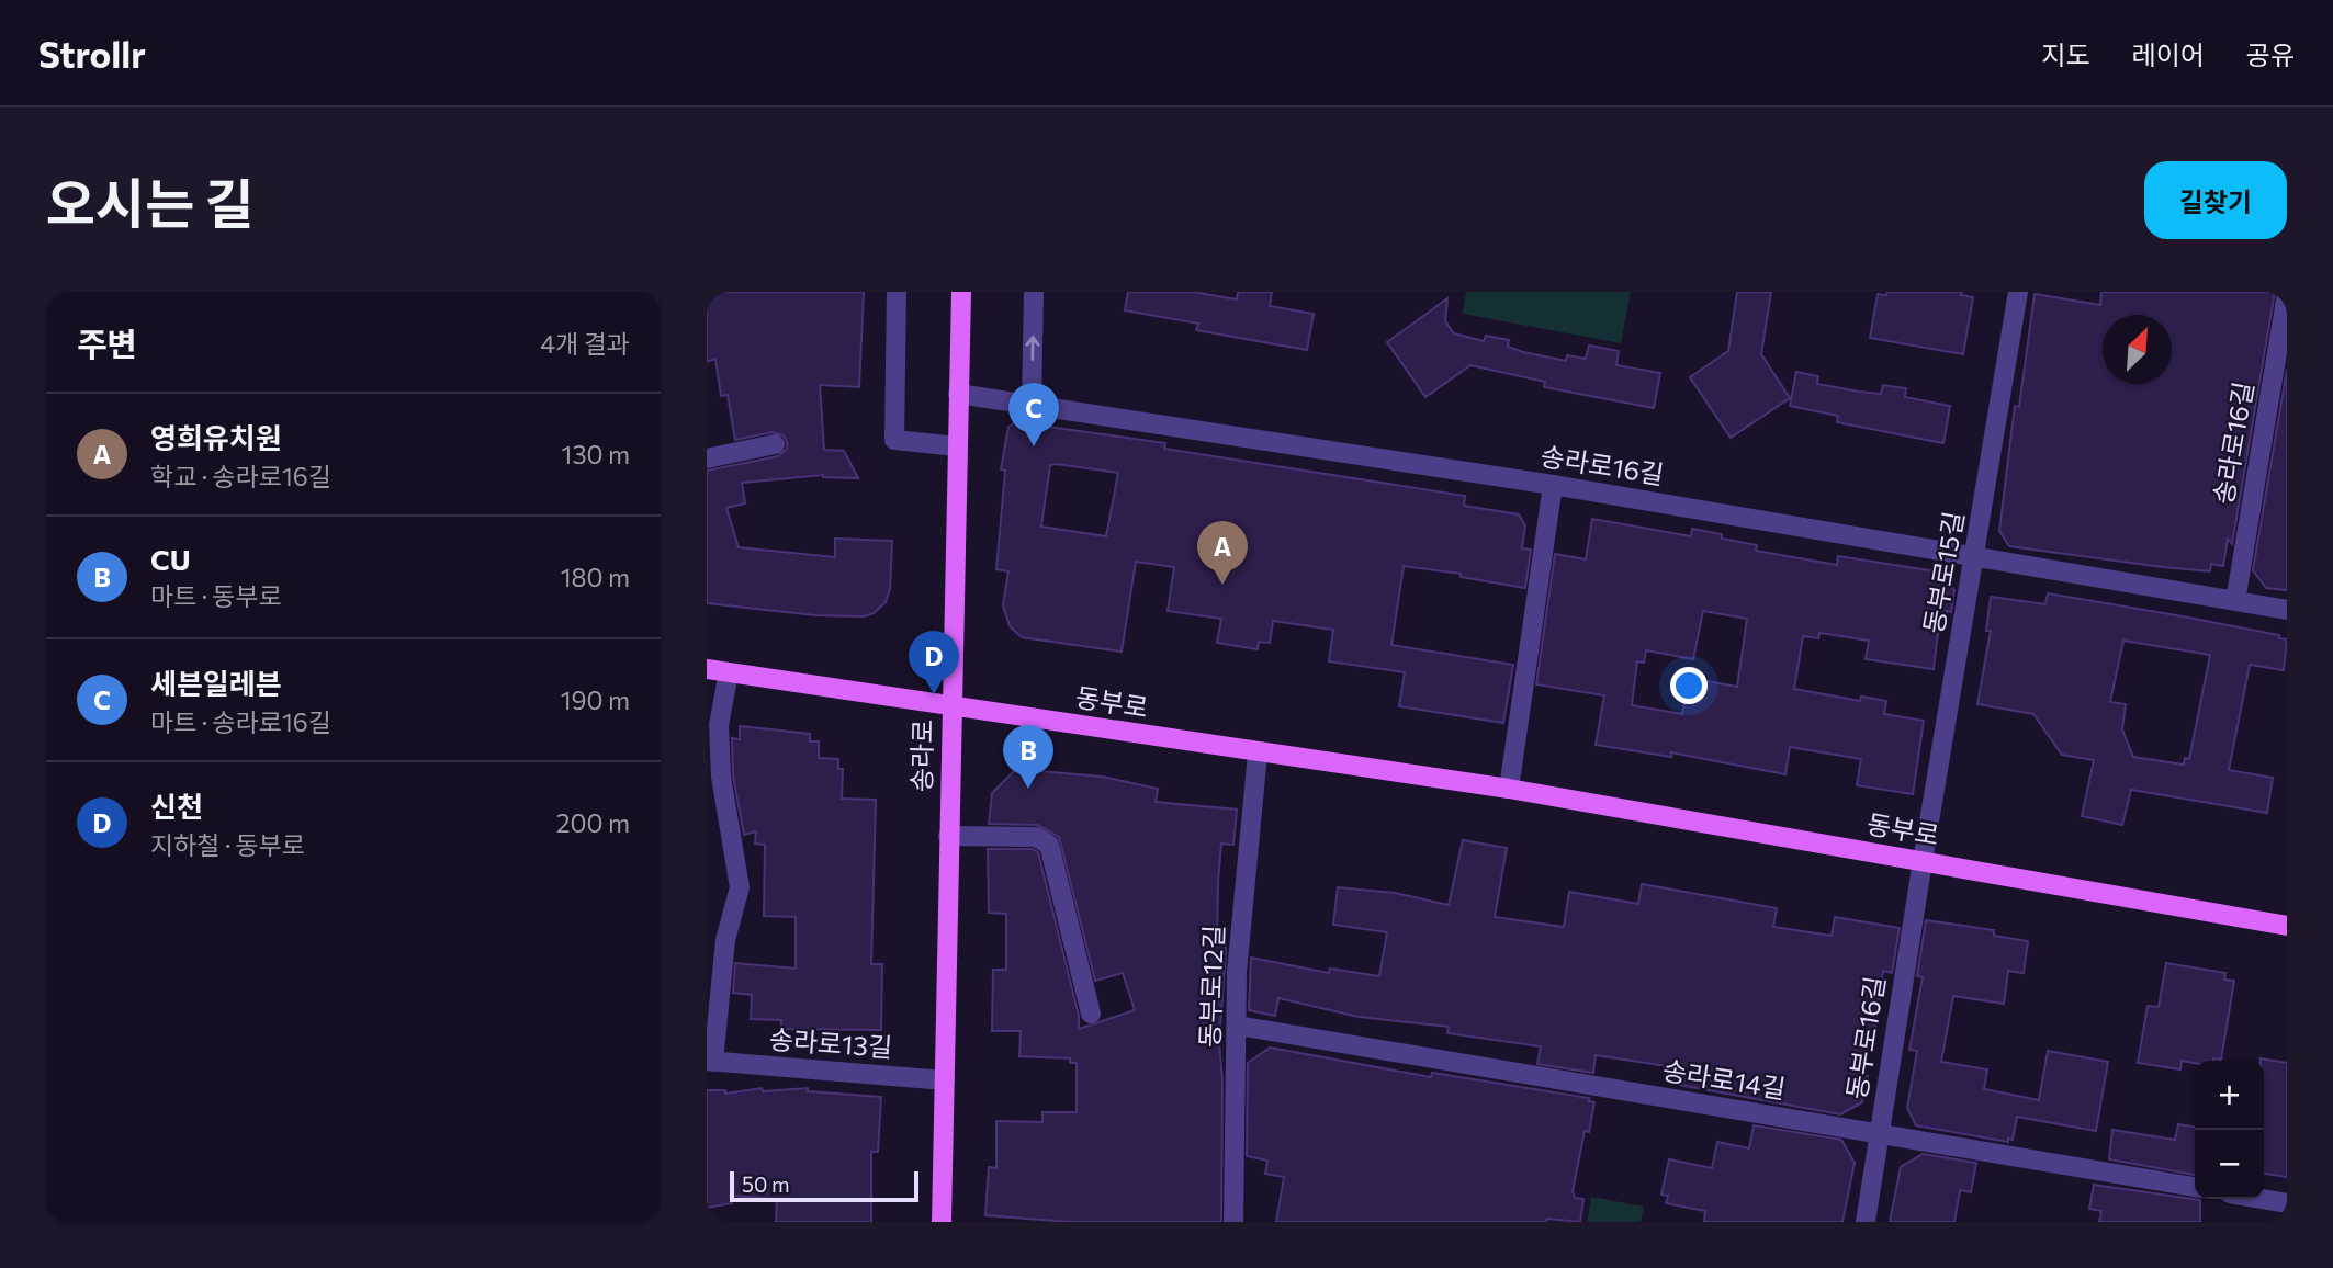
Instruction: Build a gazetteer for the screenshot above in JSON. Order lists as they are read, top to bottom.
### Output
{
  "streets": {
    "main road": ["동부로", "송라로"],
    "street": [
      "송라로16길",
      "동부로15길",
      "동부로12길",
      "동부로16길",
      "송라로13길",
      "송라로14길"
    ]
  },
  "crossings": [
    ["송라로16길", "동부로15길"],
    ["송라로16길", "송라로"],
    ["동부로15길", "동부로"],
    ["동부로15길", "동부로16길"],
    ["동부로", "송라로"],
    ["동부로", "동부로12길"],
    ["동부로", "동부로16길"],
    ["동부로", "송라로13길"],
    ["송라로", "송라로13길"],
    ["동부로12길", "송라로14길"],
    ["동부로16길", "송라로14길"]
  ],
  "scale_bar": "50 m",
  "north": "top right",
  "page": {
    "header": "Strollr",
    "nav": ["지도", "레이어", "공유"],
    "title": "오시는 길",
    "buttons": "길찾기",
    "heading": ["주변", "4개 결과"],
    "pins": [
      "C",
      "A",
      "D",
      "B"
    ],
    "list": [
      {
        "mark": "A",
        "name": "영희유치원",
        "note": "학교 · 송라로16길",
        "value": "130 m"
      },
      {
        "mark": "B",
        "name": "CU",
        "note": "마트 · 동부로",
        "value": "180 m"
      },
      {
        "mark": "C",
        "name": "세븐일레븐",
        "note": "마트 · 송라로16길",
        "value": "190 m"
      },
      {
        "mark": "D",
        "name": "신천",
        "note": "지하철 · 동부로",
        "value": "200 m"
      }
    ],
    "map_buttons": ["+", "−"],
    "scale": "50 m"
  }
}
